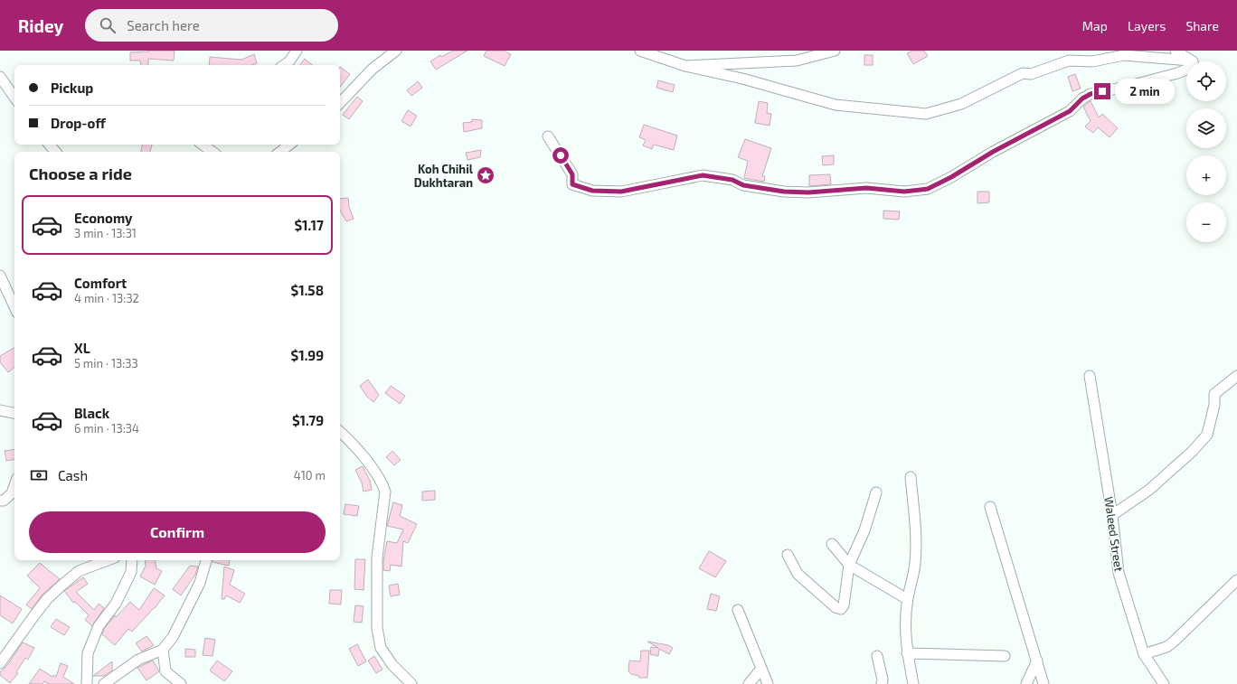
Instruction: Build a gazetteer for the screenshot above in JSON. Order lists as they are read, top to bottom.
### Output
{
  "streets": {
    "street": ["Waleed Street"]
  },
  "places": {
    "place": ["Koh Chihil Dukhtaran"]
  },
  "page": {
    "header": "Ridey",
    "search": "Search here",
    "nav": ["Map", "Layers", "Share"],
    "map_buttons": ["+", "−"],
    "banner": ["Pickup", "Drop-off"],
    "bubble": "2 min",
    "heading": "Choose a ride",
    "list": [
      {
        "name": "Economy",
        "note": "3 min · 13:31",
        "value": "$1.17"
      },
      {
        "name": "Comfort",
        "note": "4 min · 13:32",
        "value": "$1.58"
      },
      {
        "name": "XL",
        "note": "5 min · 13:33",
        "value": "$1.99"
      },
      {
        "name": "Black",
        "note": "6 min · 13:34",
        "value": "$1.79"
      }
    ],
    "pay": ["Cash", "410 m"],
    "buttons": "Confirm"
  }
}
